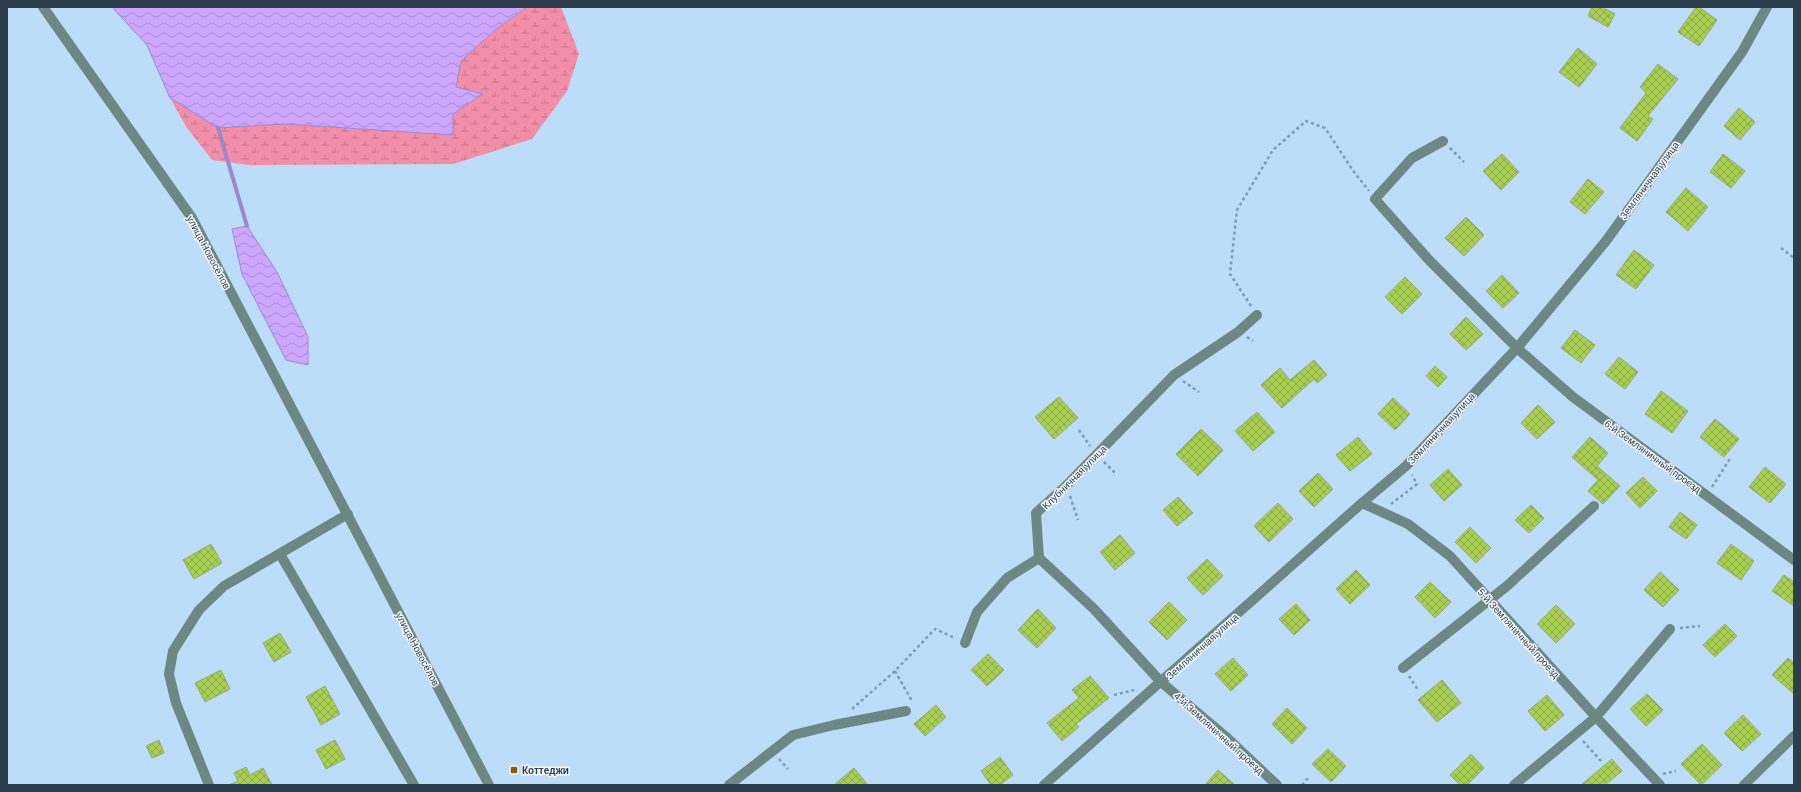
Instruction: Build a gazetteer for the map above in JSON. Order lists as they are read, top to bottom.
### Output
{
  "streets": {
    "street": [
      "Земляничная улица",
      "улица Новосёлов",
      "6-й Земляничный проезд",
      "Клубничная улица",
      "5-й Земляничный проезд",
      "4-й Земляничный проезд"
    ]
  },
  "crossings": [
    ["Земляничная улица", "6-й Земляничный проезд"],
    ["Земляничная улица", "5-й Земляничный проезд"],
    ["Земляничная улица", "4-й Земляничный проезд"],
    ["Клубничная улица", "4-й Земляничный проезд"]
  ],
  "places": {
    "transit": ["Коттеджи"]
  }
}
